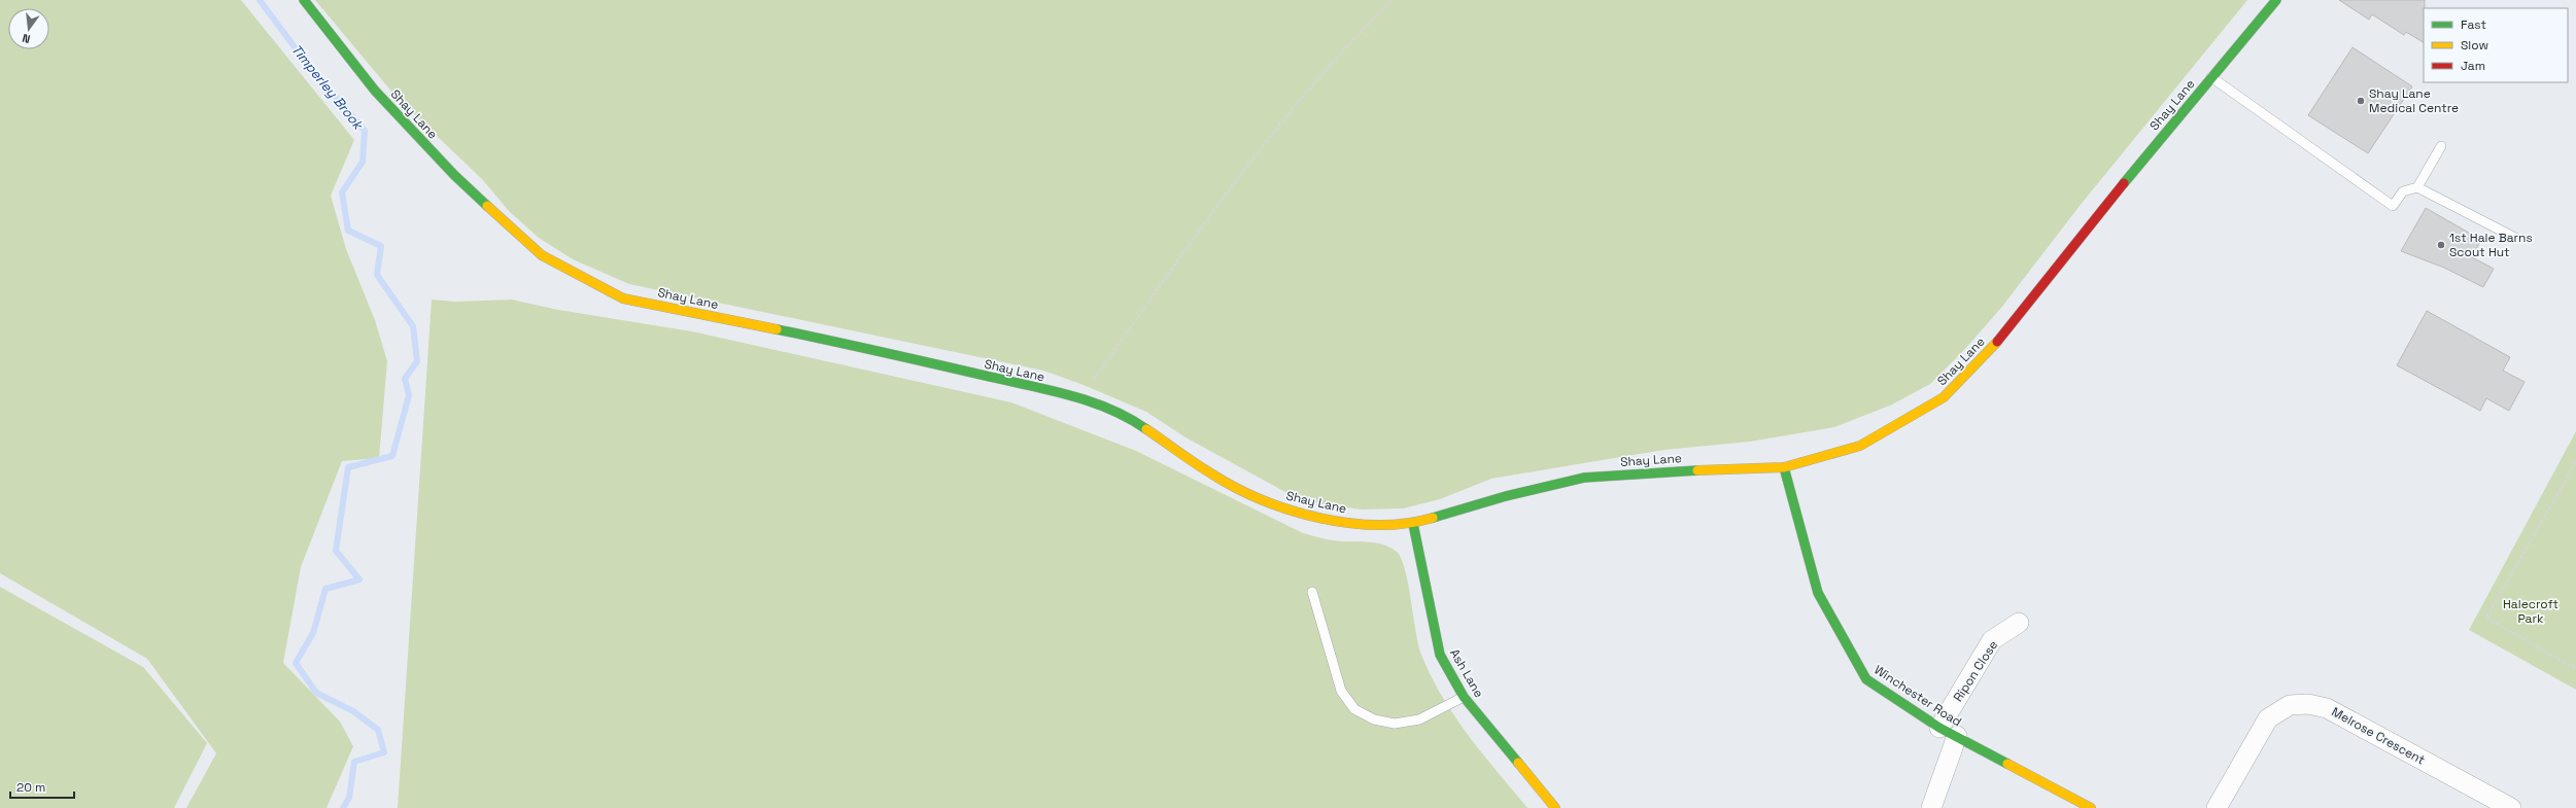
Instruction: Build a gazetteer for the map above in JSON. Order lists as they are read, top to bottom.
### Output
{
  "streets": {
    "street": [
      "Shay Lane",
      "Ripon Close",
      "Ash Lane",
      "Winchester Road",
      "Melrose Crescent"
    ]
  },
  "crossings": [
    ["Shay Lane", "Ash Lane"],
    ["Shay Lane", "Winchester Road"],
    ["Ripon Close", "Winchester Road"]
  ],
  "water": ["Timperley Brook"],
  "parks": ["Halecroft Park"],
  "places": ["Shay Lane Medical Centre", "1st Hale Barns Scout Hut"],
  "legend": ["Fast", "Slow", "Jam"],
  "scale_bar": "20 m",
  "north": "bottom"
}
